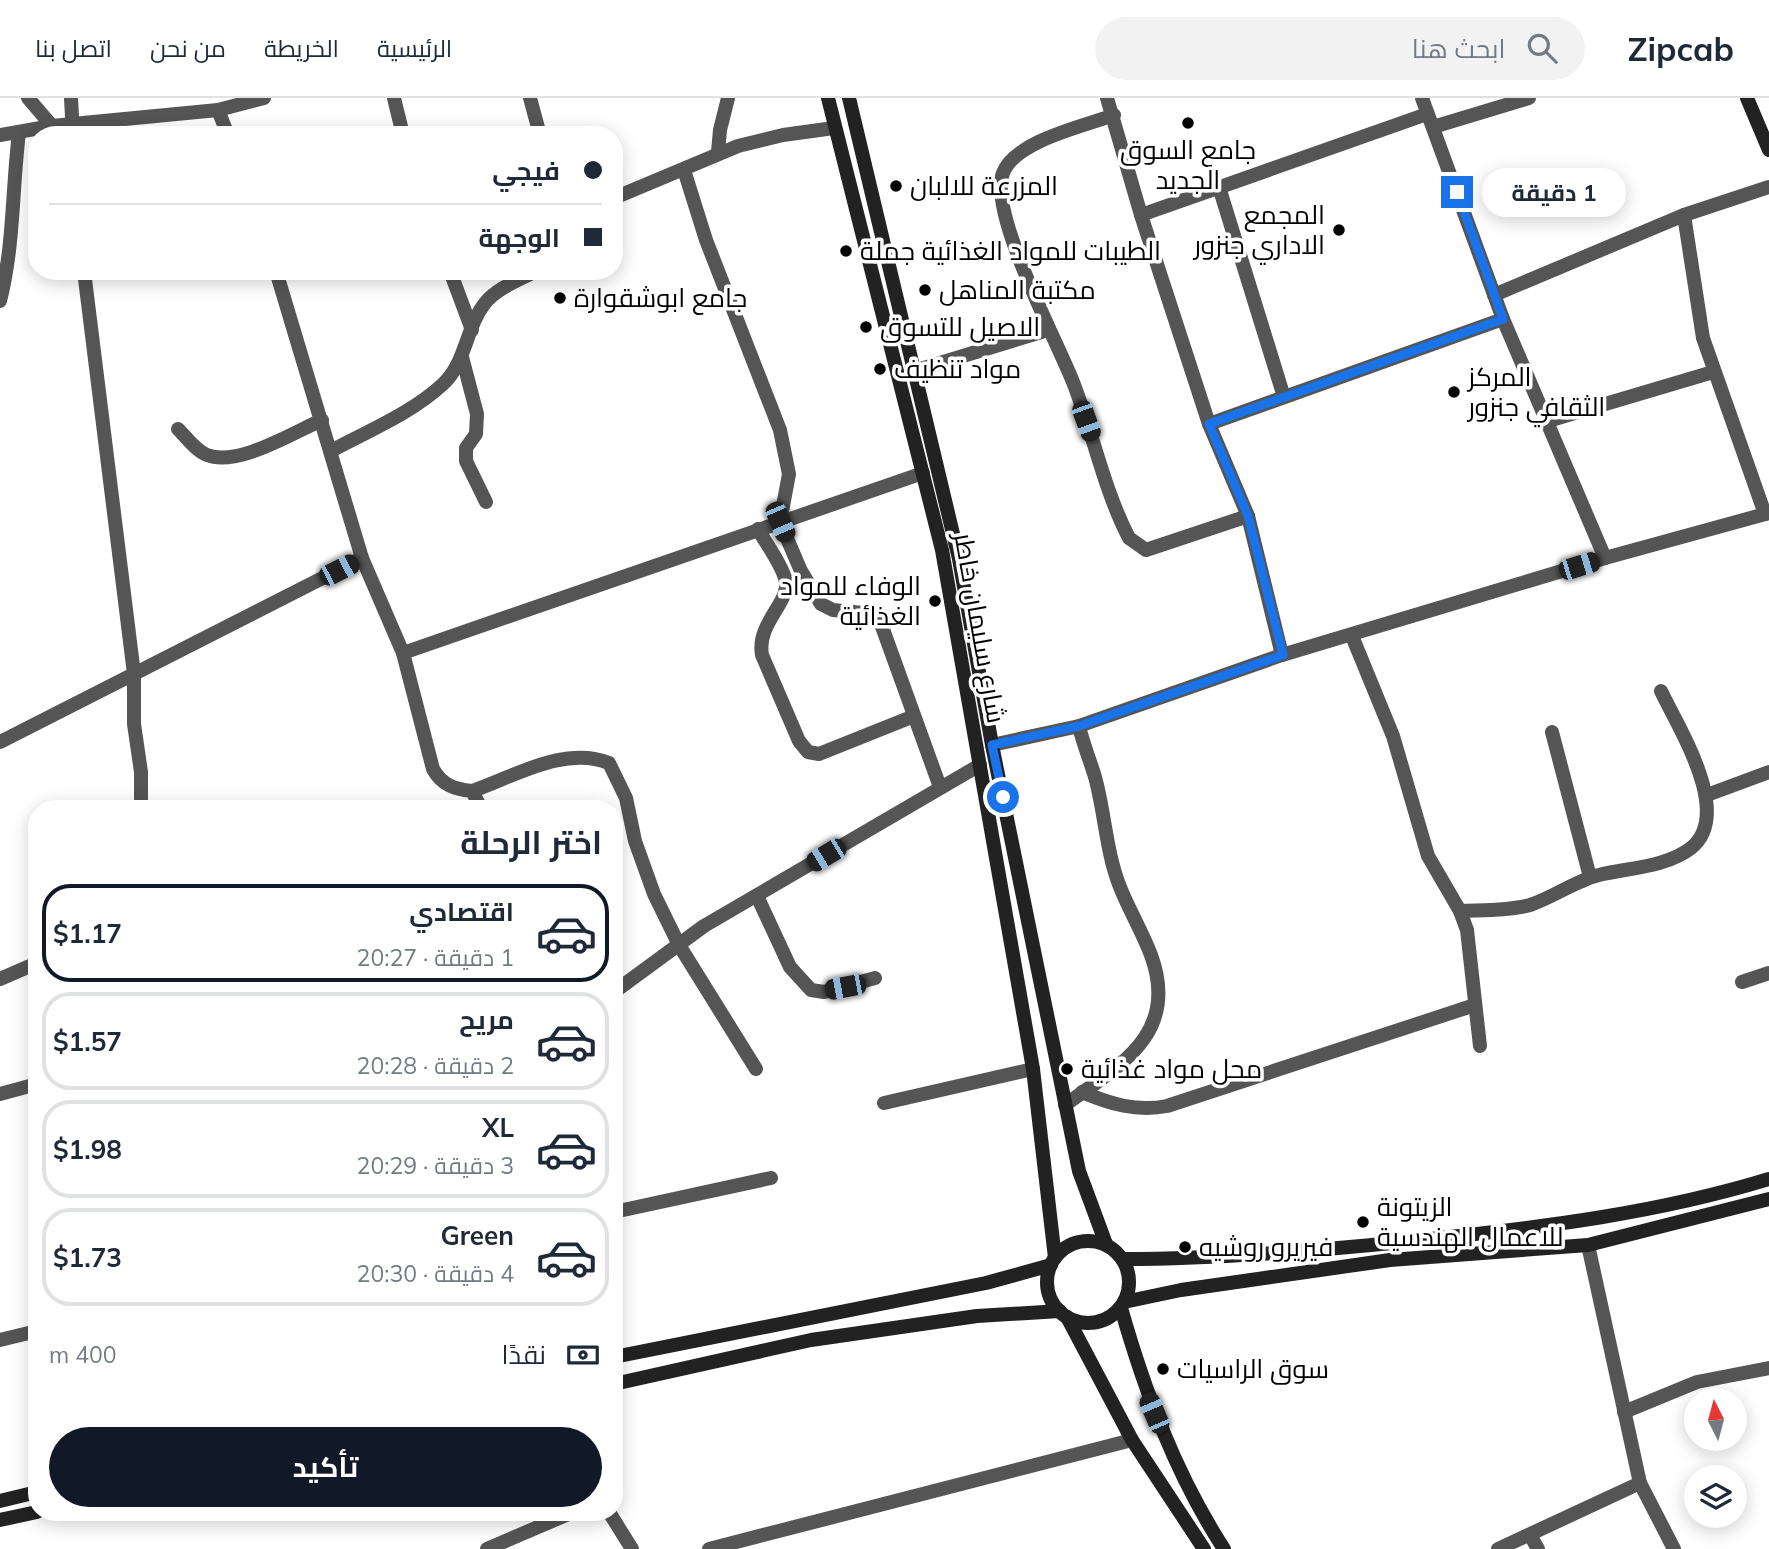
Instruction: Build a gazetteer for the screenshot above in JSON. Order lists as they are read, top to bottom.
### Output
{
  "streets": {
    "main road": ["شارع سليمان خاطر"]
  },
  "places": [
    "جامع السوق الجديد",
    "المزرعة للالبان",
    "المجمع الاداري جنزور",
    "الطيبات للمواد الغذائية جملة",
    "مكتبة المناهل",
    "جامع ابوشقوارة",
    "الاصيل للتسوق",
    "مواد تنظيف",
    "المركز الثقافي جنزور",
    "الوفاء للمواد الغذائية",
    "محل مواد غذائية",
    "الزيتونة للاعمال الهندسية",
    "فيريرو روشيه",
    "سوق الراسيات"
  ],
  "north": "top",
  "page": {
    "header": "Zipcab",
    "search": "ابحث هنا",
    "nav": [
      "الرئيسية",
      "الخريطة",
      "من نحن",
      "اتصل بنا"
    ],
    "banner": ["فيجي", "الوجهة"],
    "bubble": "1 دقيقة",
    "heading": "اختر الرحلة",
    "list": [
      {
        "name": "اقتصادي",
        "note": "1 دقيقة · 20:27",
        "value": "$1.17"
      },
      {
        "name": "مريح",
        "note": "2 دقيقة · 20:28",
        "value": "$1.57"
      },
      {
        "name": "XL",
        "note": "3 دقيقة · 20:29",
        "value": "$1.98"
      },
      {
        "name": "Green",
        "note": "4 دقيقة · 20:30",
        "value": "$1.73"
      }
    ],
    "pay": ["نقدًا", "400 m"],
    "buttons": "تأكيد"
  }
}
